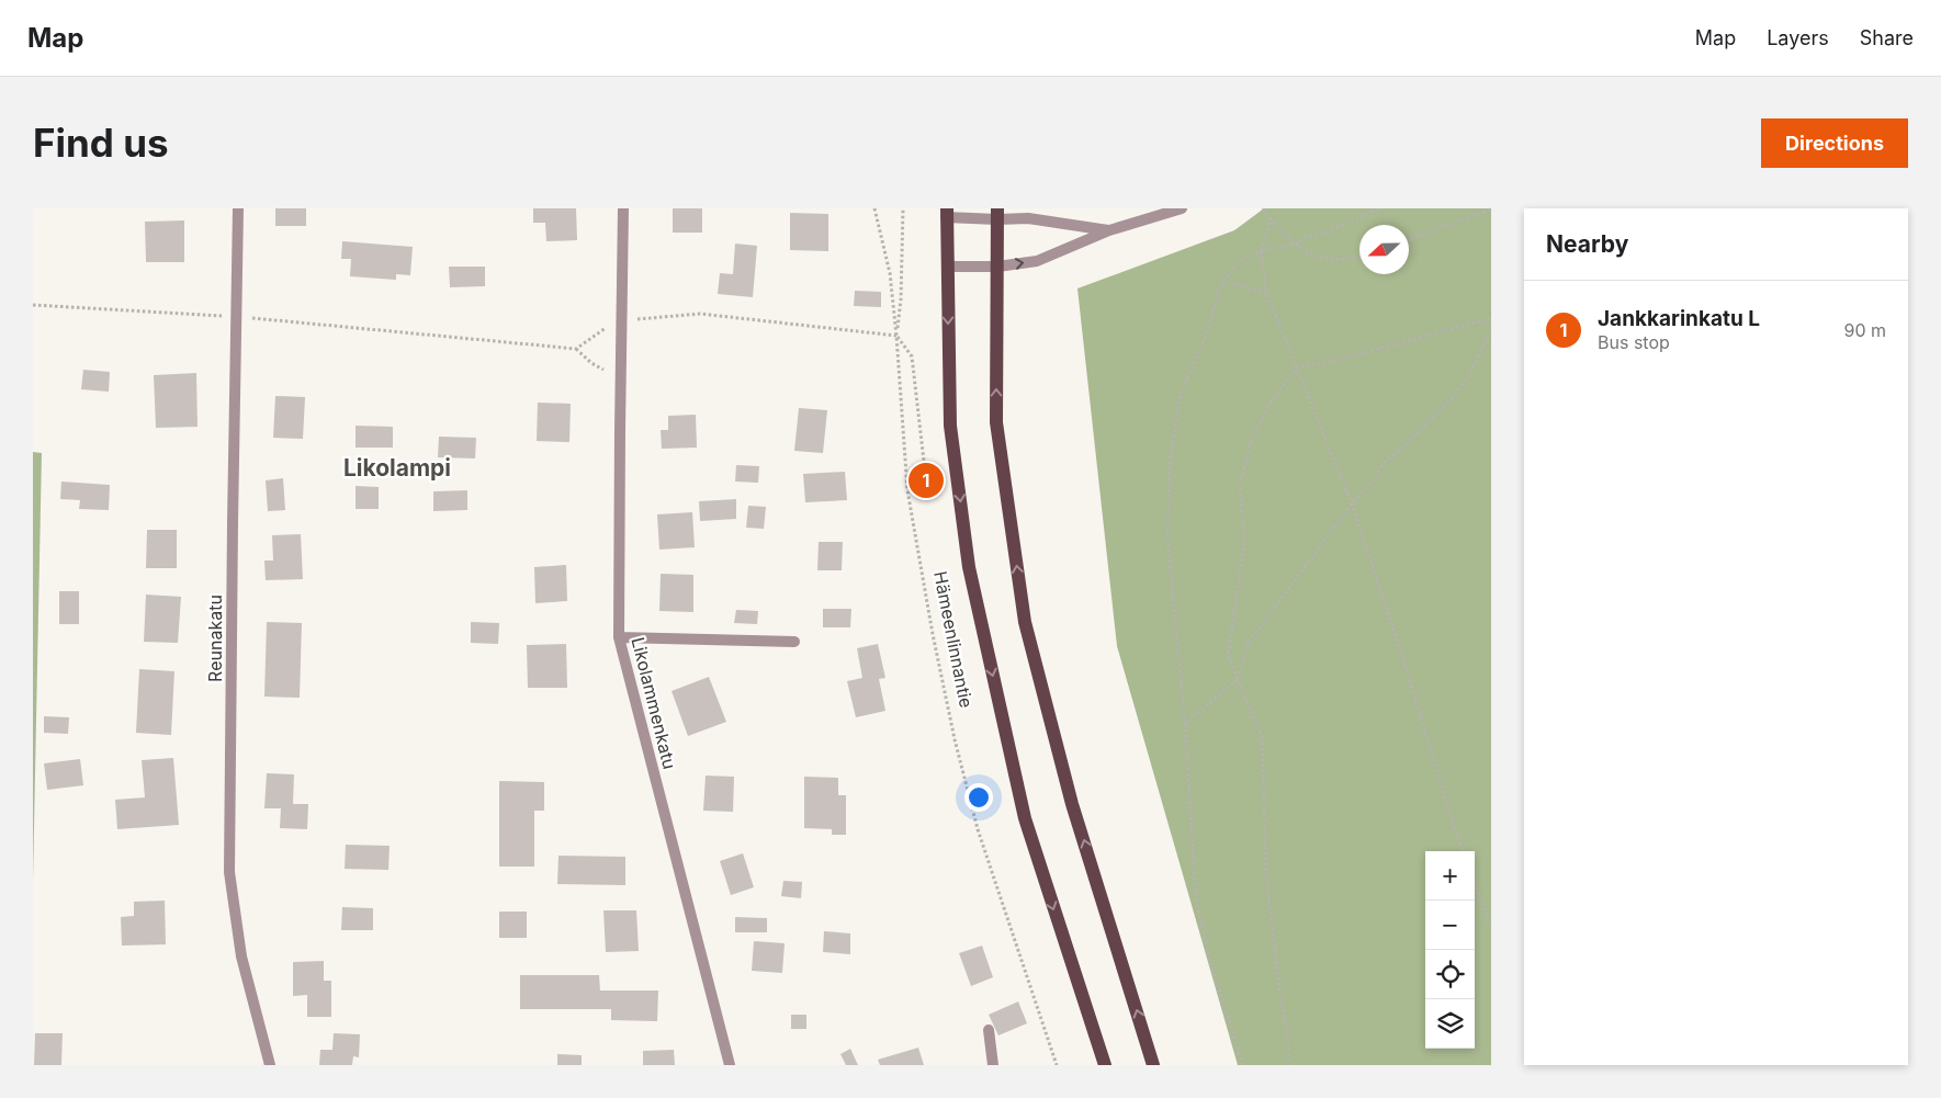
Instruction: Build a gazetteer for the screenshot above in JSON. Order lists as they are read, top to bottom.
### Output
{
  "streets": {
    "main road": ["Hämeenlinnantie"],
    "street": ["Reunakatu", "Likolammenkatu"]
  },
  "districts": ["Likolampi"],
  "north": "left",
  "page": {
    "header": "Map",
    "nav": ["Map", "Layers", "Share"],
    "buttons": "Directions",
    "title": "Find us",
    "heading": "Nearby",
    "list": [
      {
        "mark": "1",
        "name": "Jankkarinkatu L",
        "note": "Bus stop",
        "value": "90 m"
      }
    ],
    "pins": "1",
    "map_buttons": ["+", "−"]
  }
}
